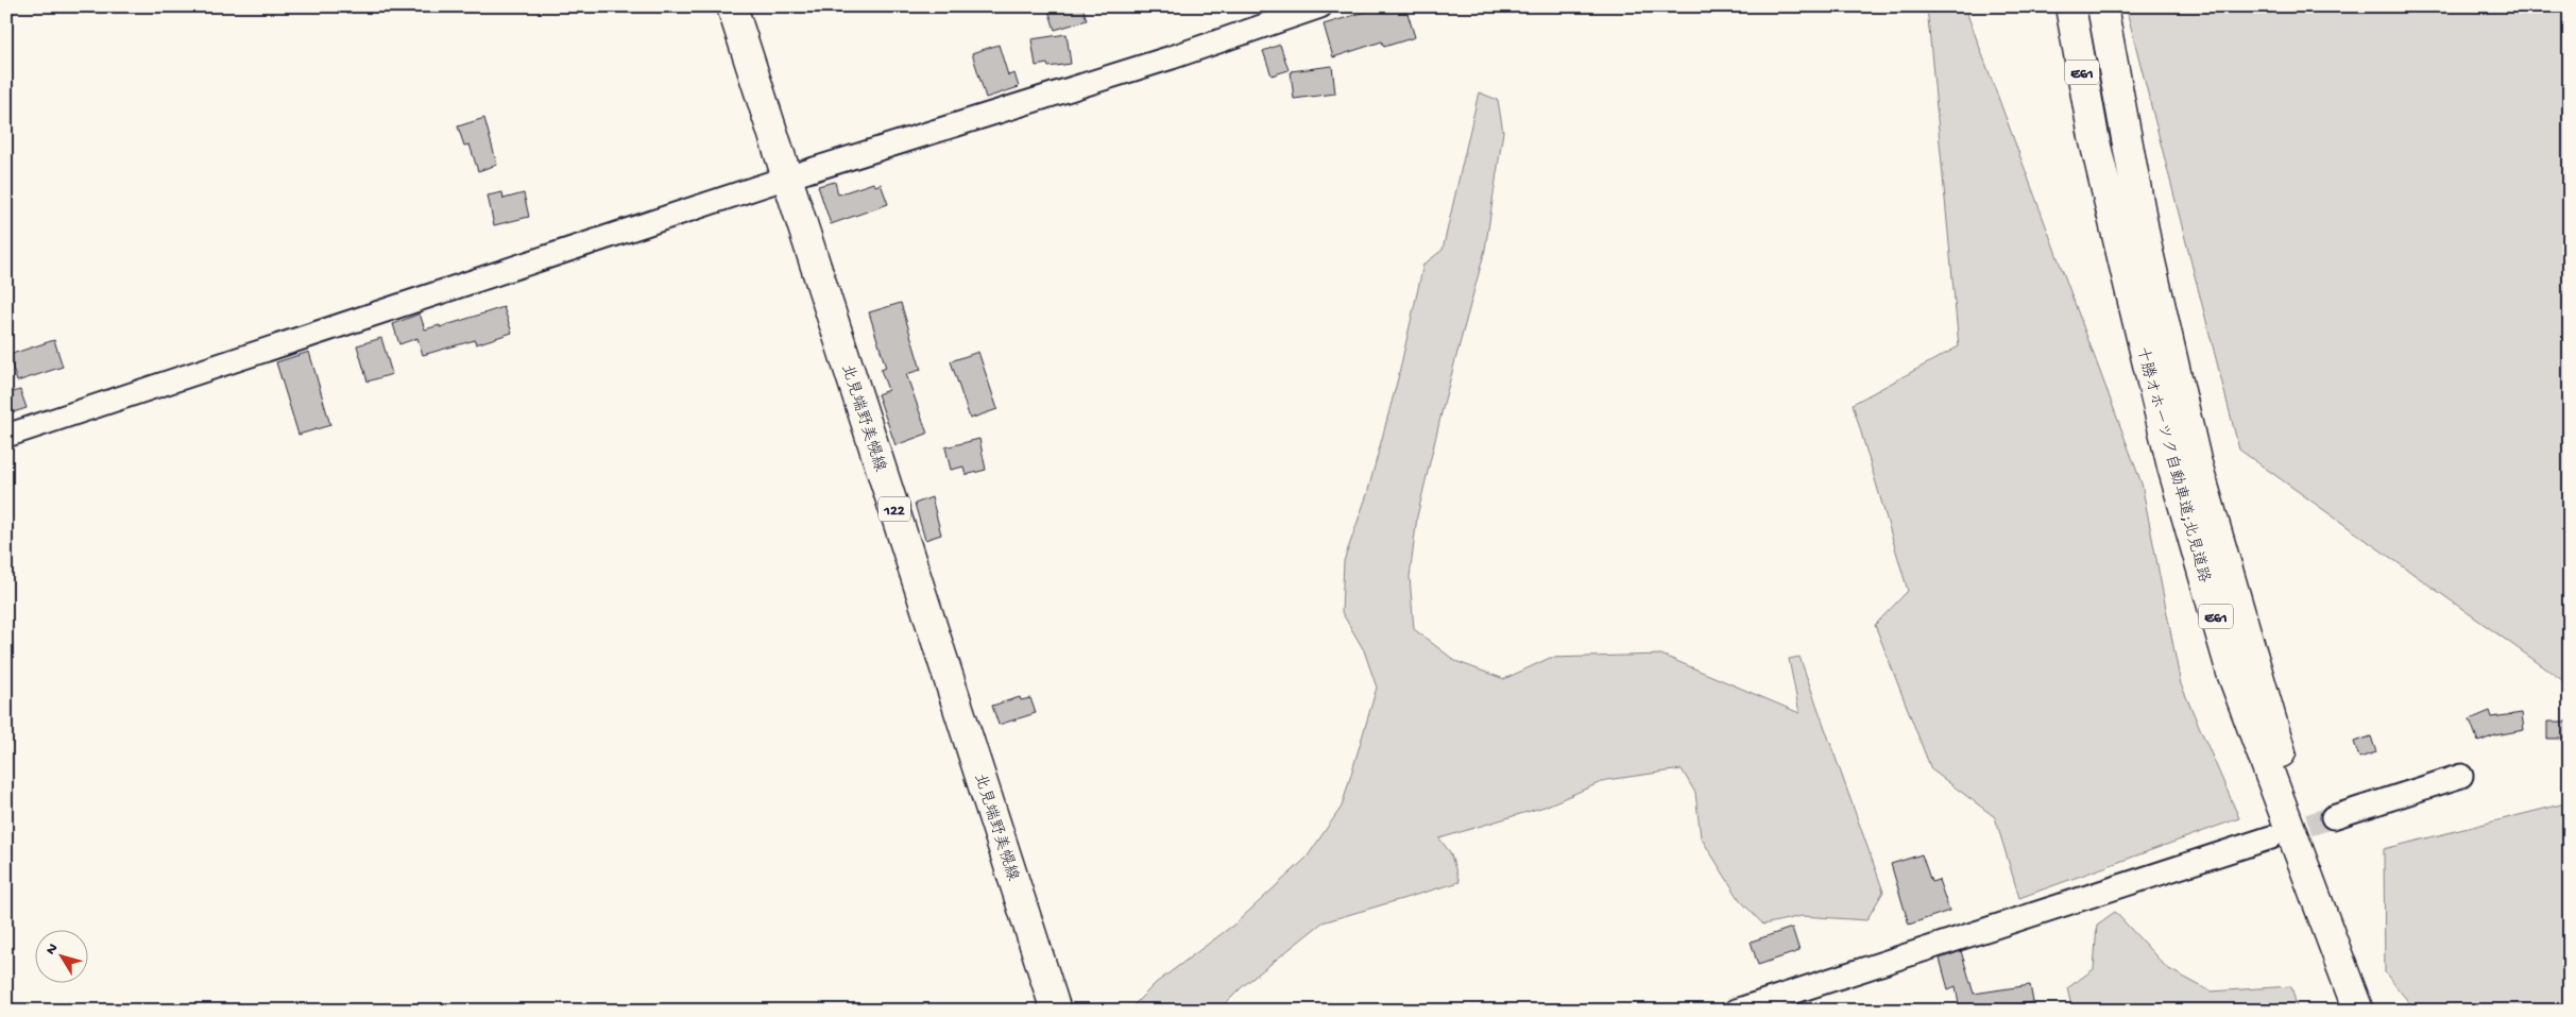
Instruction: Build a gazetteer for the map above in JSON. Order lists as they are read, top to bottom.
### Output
{
  "streets": {
    "main road": [
      "E61",
      "北見端野美幌線",
      "十勝オホーツク自動車道;北見道路",
      "122"
    ]
  },
  "north": "top left"
}
